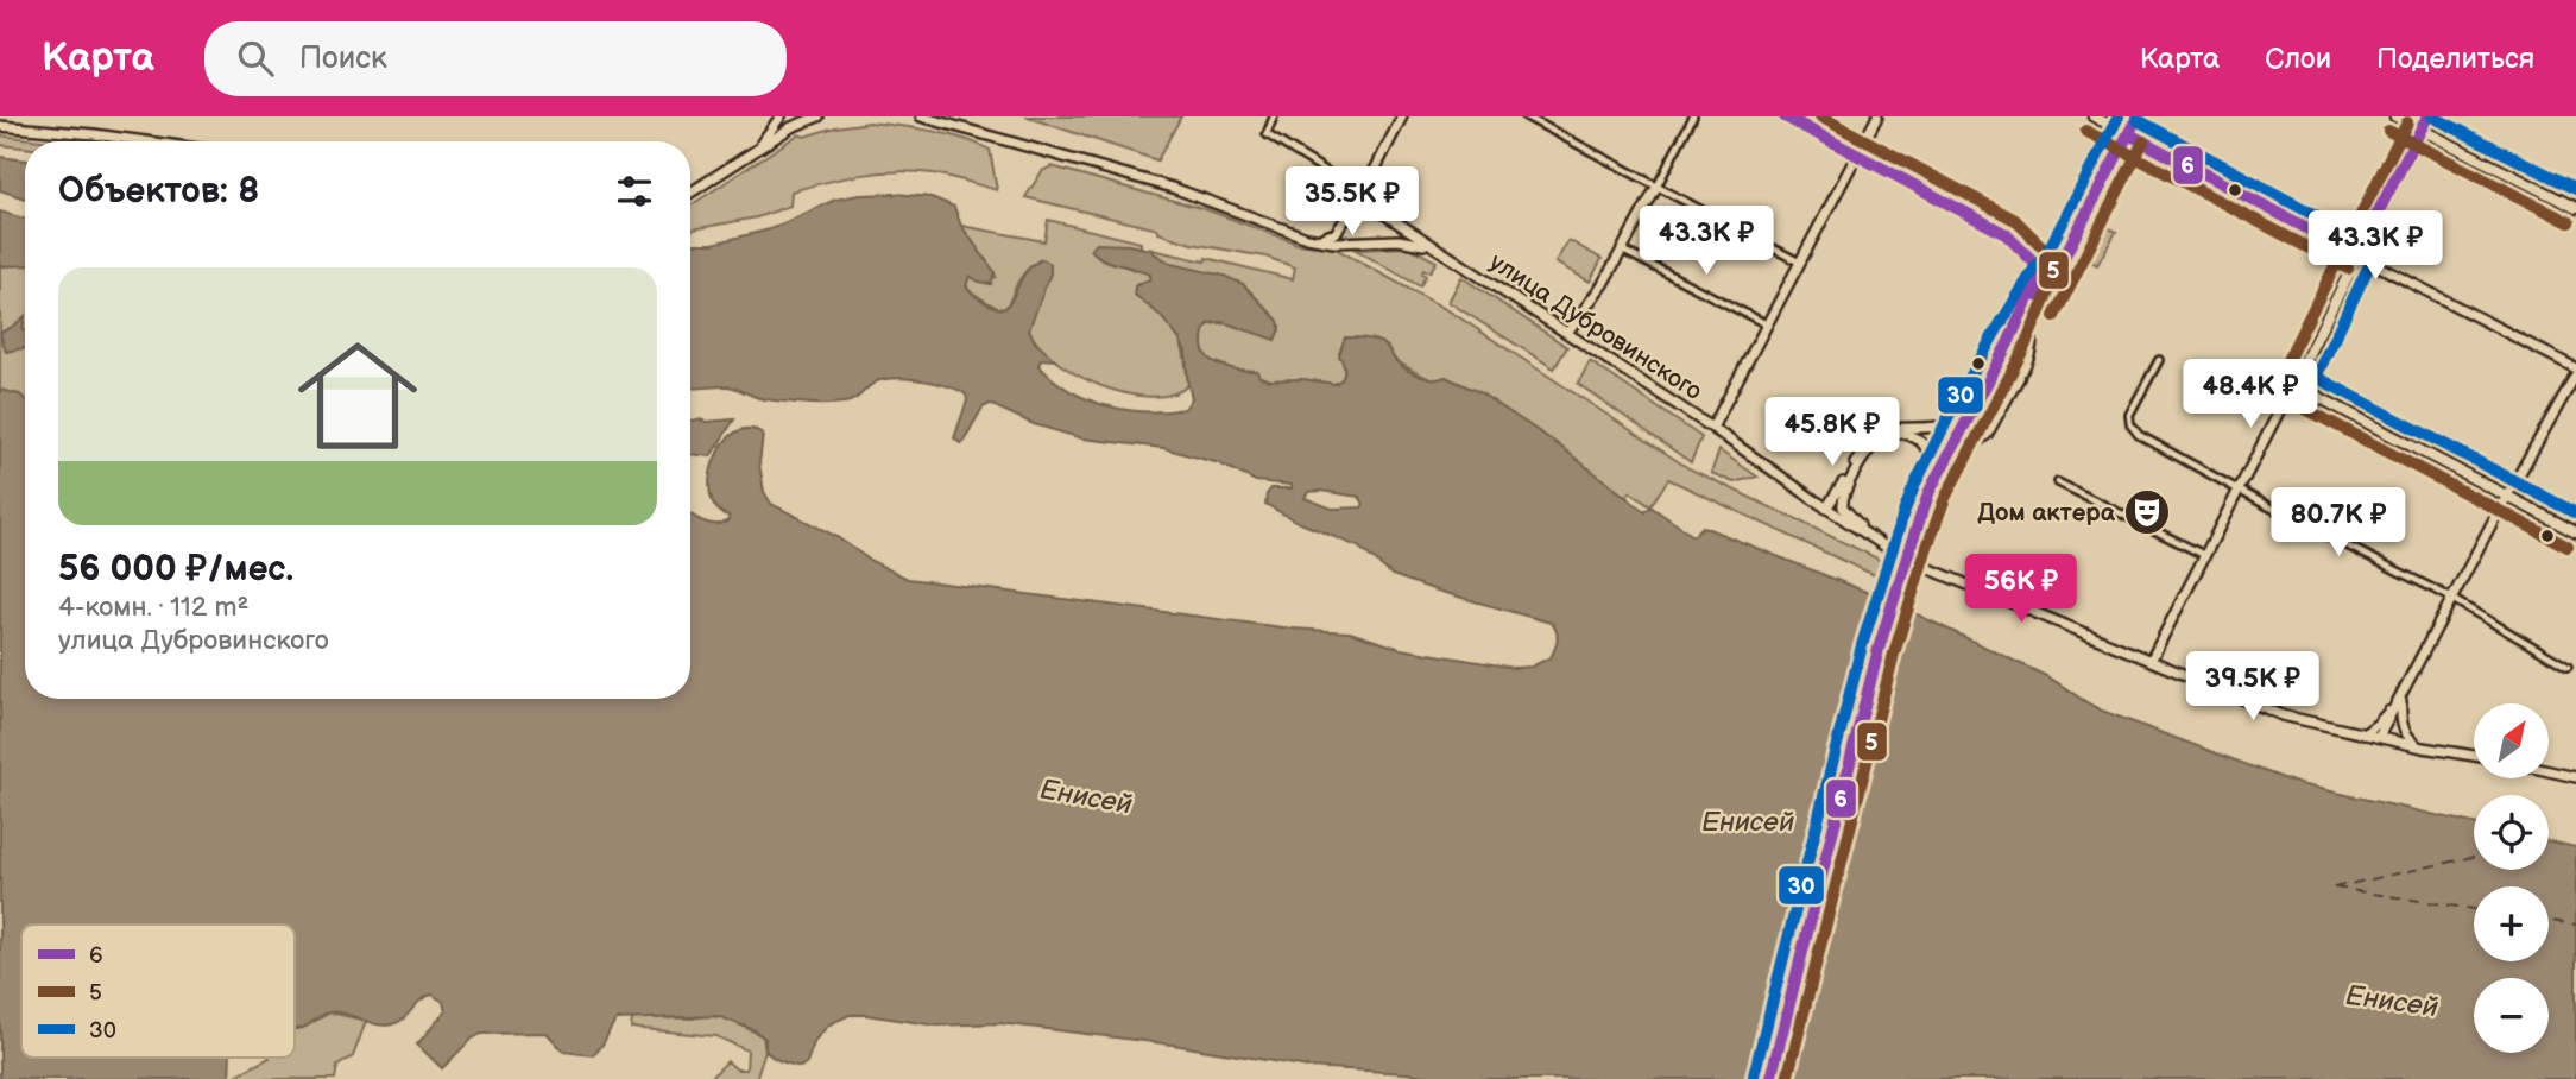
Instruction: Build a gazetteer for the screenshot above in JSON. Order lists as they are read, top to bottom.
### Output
{
  "streets": {
    "main road": ["улица Дубровинского"]
  },
  "water": ["Енисей"],
  "places": {
    "theatre": ["Дом актера"]
  },
  "lines": ["transit line 6", "transit line 5", "transit line 30"],
  "legend": ["6", "5", "30"],
  "north": "top right",
  "page": {
    "header": "Карта",
    "search": "Поиск",
    "nav": ["Карта", "Слои", "Поделиться"],
    "heading": "Объектов: 8",
    "price": [
      "35.5K ₽",
      "43.3K ₽",
      "43.3K ₽",
      "48.4K ₽",
      "45.8K ₽",
      "80.7K ₽",
      "56K ₽",
      "39.5K ₽"
    ],
    "list": [
      {
        "name": "56 000 ₽/мес.",
        "note": "4-комн. · 112 m² · улица Дубровинского"
      }
    ],
    "map_buttons": ["+", "−"]
  }
}
